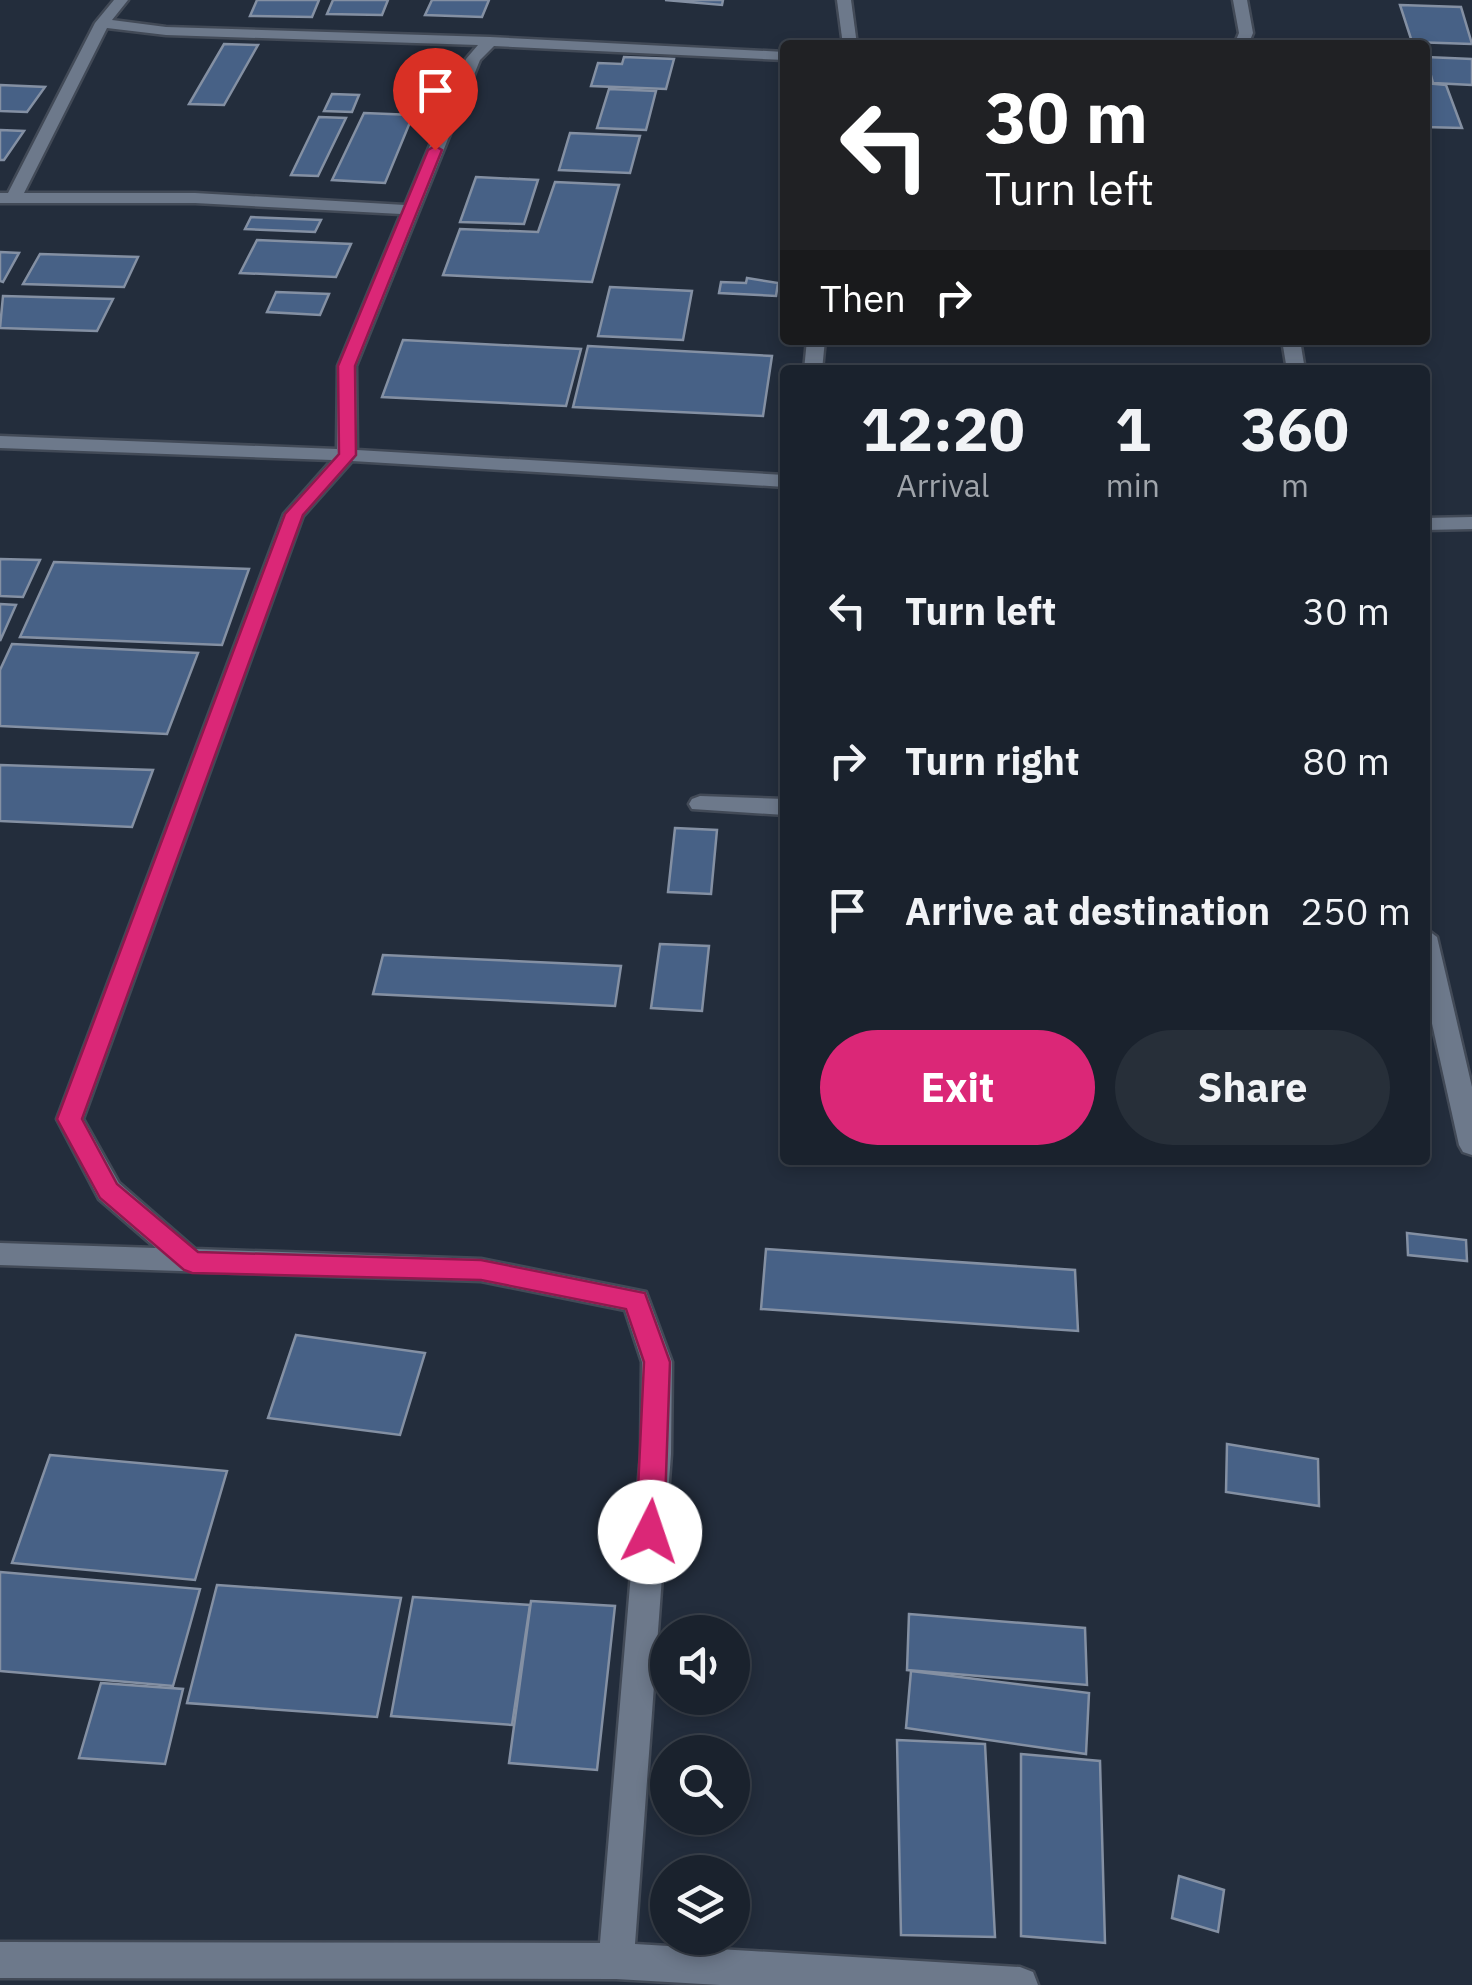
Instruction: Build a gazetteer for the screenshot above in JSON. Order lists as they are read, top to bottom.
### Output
{
  "page": {
    "turn": ["30 m", "Turn left"],
    "then": "Then",
    "eta": [
      "12:20",
      "Arrival",
      "1",
      "min",
      "360",
      "m"
    ],
    "list": [
      {
        "name": "Turn left",
        "value": "30 m"
      },
      {
        "name": "Turn right",
        "value": "80 m"
      },
      {
        "name": "Arrive at destination",
        "value": "250 m"
      }
    ],
    "buttons": ["Exit", "Share"]
  }
}
